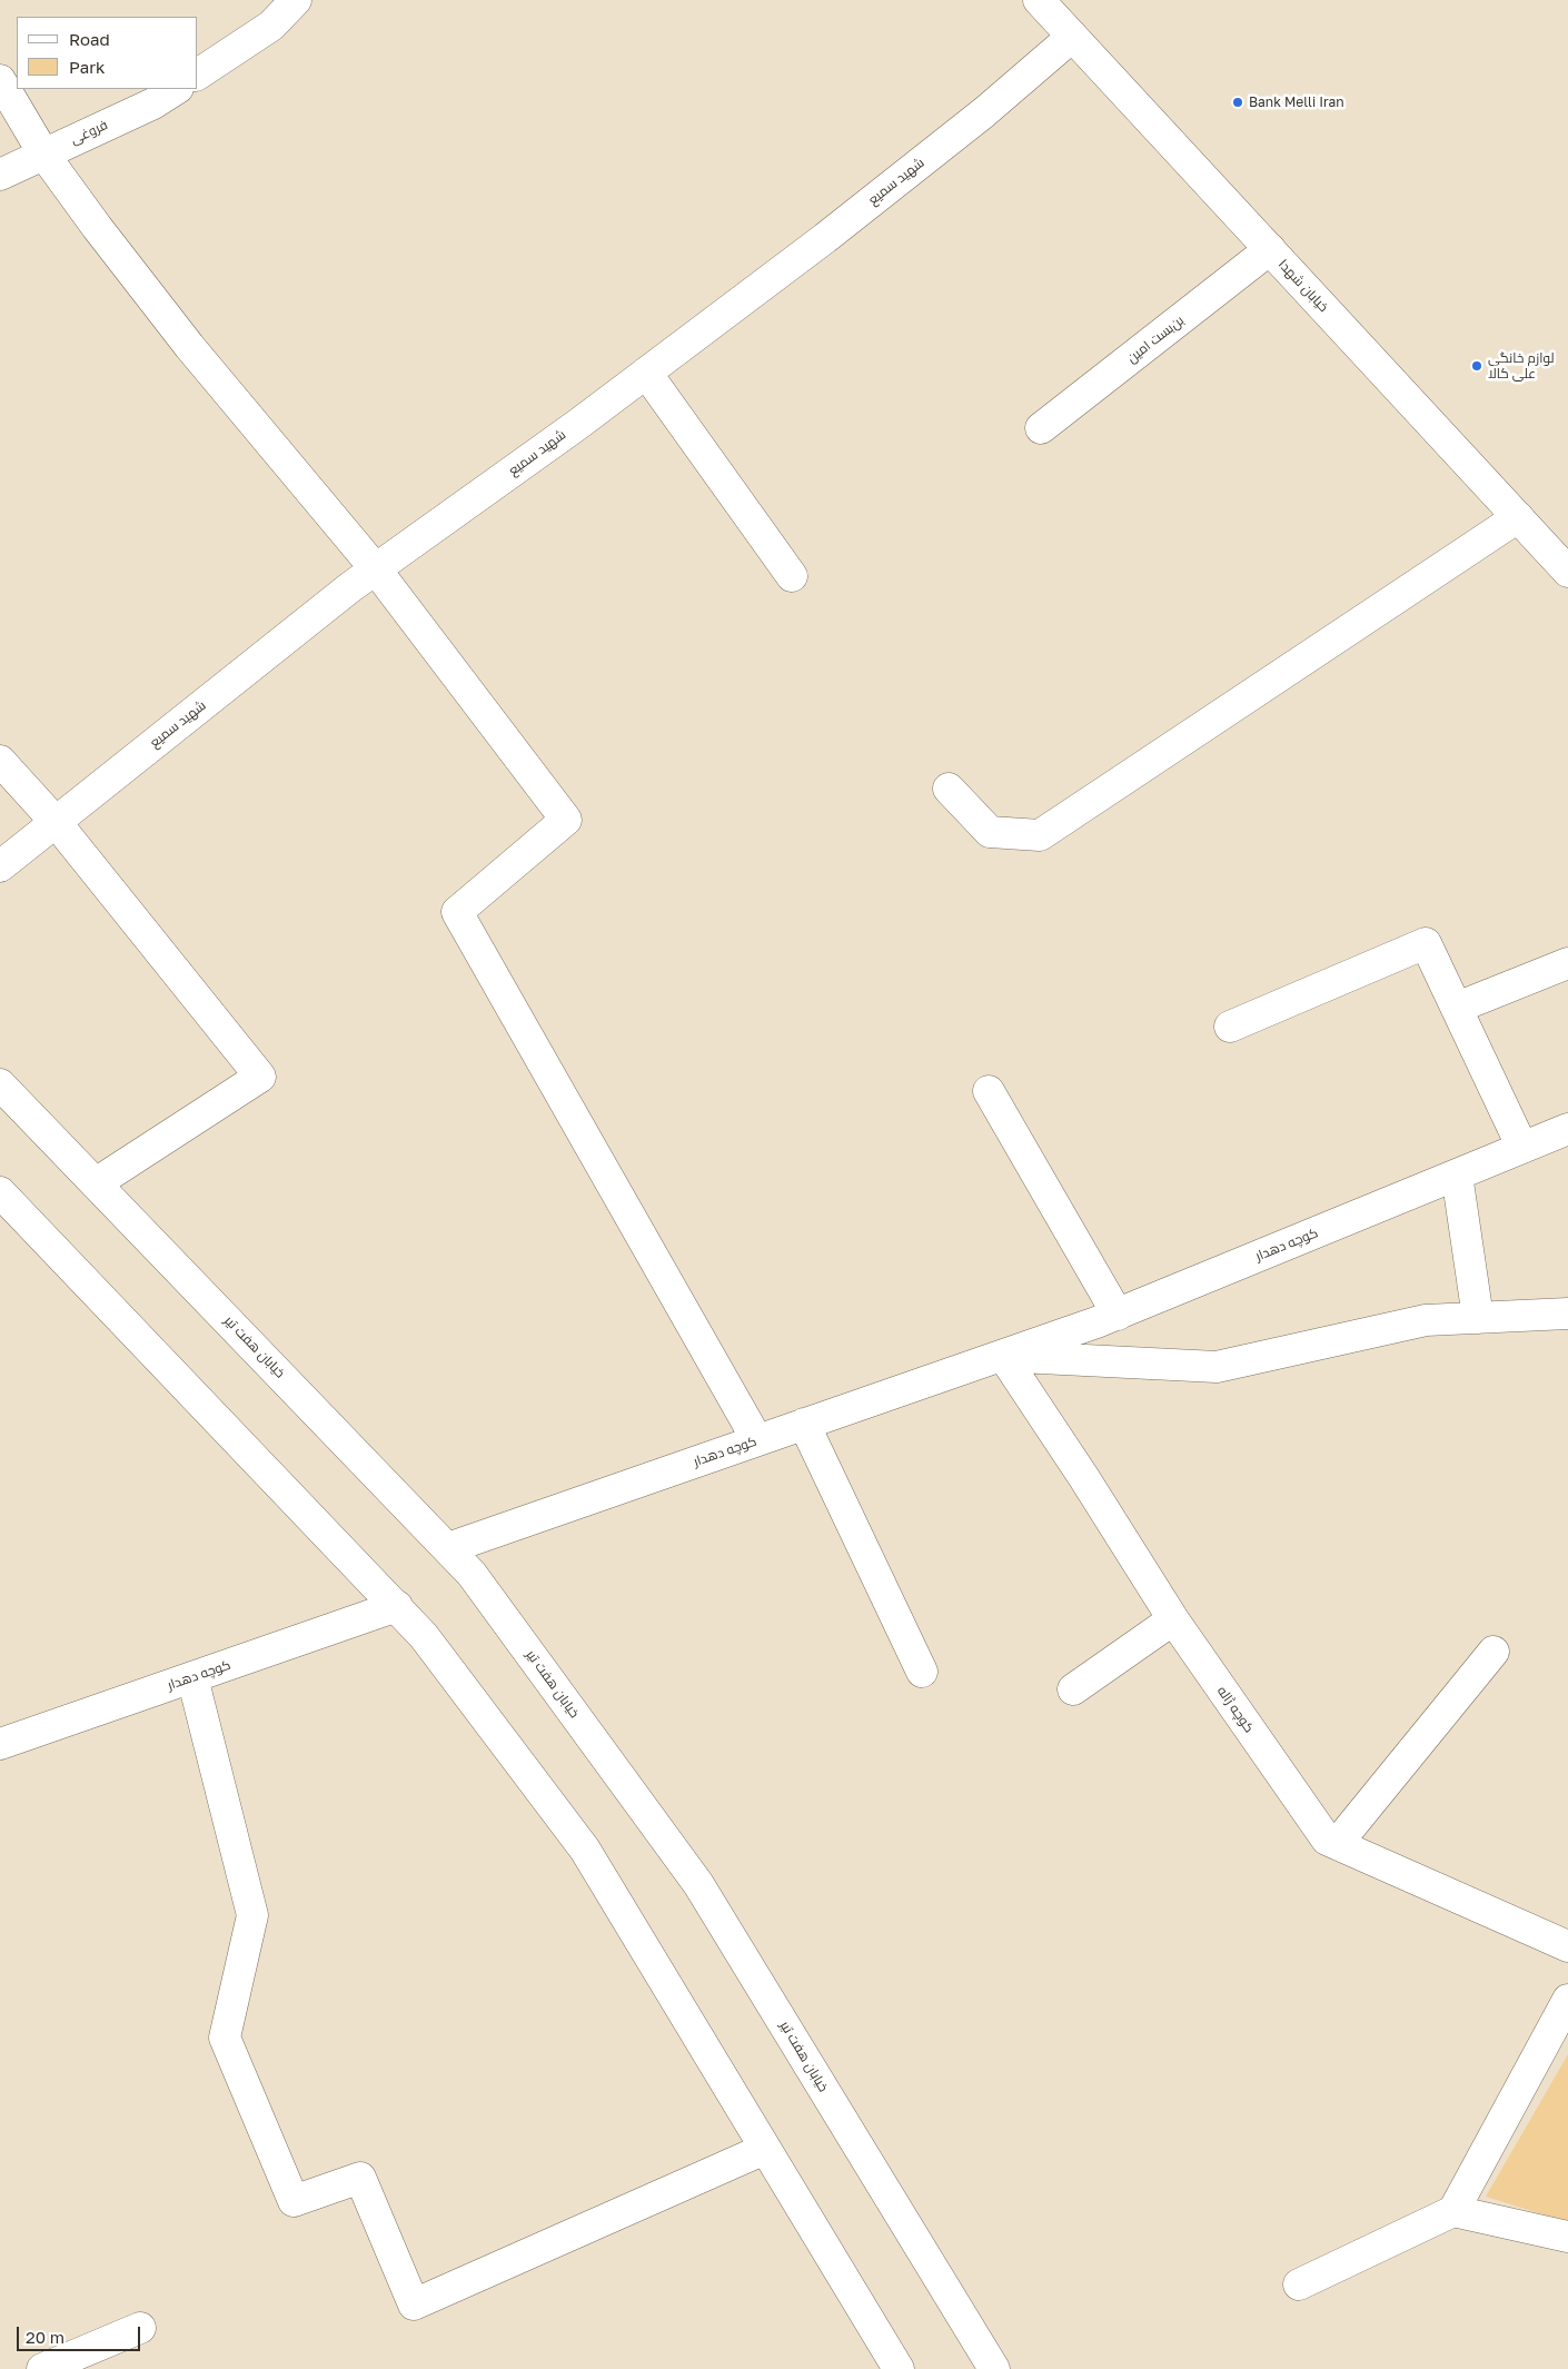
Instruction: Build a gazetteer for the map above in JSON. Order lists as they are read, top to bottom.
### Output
{
  "streets": {
    "street": [
      "فروغی",
      "شهید سمیع",
      "خیابان شهدا",
      "بن‌بست امین",
      "کوچه دهدار",
      "خیابان هفت تیر",
      "کوچه ژاله"
    ]
  },
  "crossings": [
    ["شهید سمیع", "خیابان شهدا"],
    ["خیابان شهدا", "بن‌بست امین"],
    ["کوچه دهدار", "خیابان هفت تیر"],
    ["کوچه دهدار", "کوچه ژاله"]
  ],
  "places": ["Bank Melli Iran", "لوازم خانگی علی کالا"],
  "legend": ["Road", "Park"],
  "scale_bar": "20 m"
}
